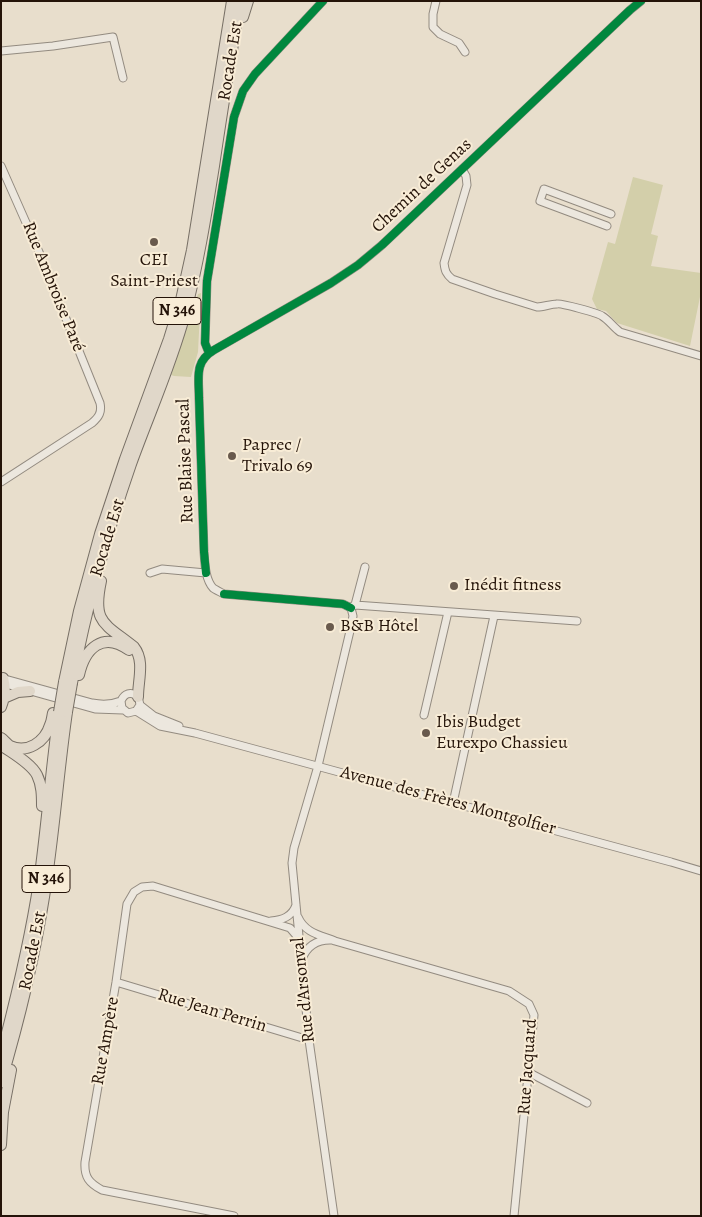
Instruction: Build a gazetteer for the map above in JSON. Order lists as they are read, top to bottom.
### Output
{
  "streets": {
    "highway": ["Rocade Est", "N 346"],
    "street": [
      "Chemin de Genas",
      "Rue Ambroise Paré",
      "Rue Blaise Pascal",
      "Avenue des Frères Montgolfier",
      "Rue d'Arsonval",
      "Rue Jean Perrin",
      "Rue Ampère",
      "Rue Jacquard"
    ]
  },
  "crossings": [
    ["Chemin de Genas", "Rue Blaise Pascal"],
    ["Avenue des Frères Montgolfier", "Rue d'Arsonval"],
    ["Rue d'Arsonval", "Rue Jean Perrin"],
    ["Rue d'Arsonval", "Rue Ampère"],
    ["Rue d'Arsonval", "Rue Jacquard"],
    ["Rue Jean Perrin", "Rue Ampère"]
  ],
  "places": [
    "CEI Saint-Priest",
    "Paprec / Trivalo 69",
    "Inédit fitness",
    "B&B Hôtel",
    "Ibis Budget Eurexpo Chassieu"
  ]
}
